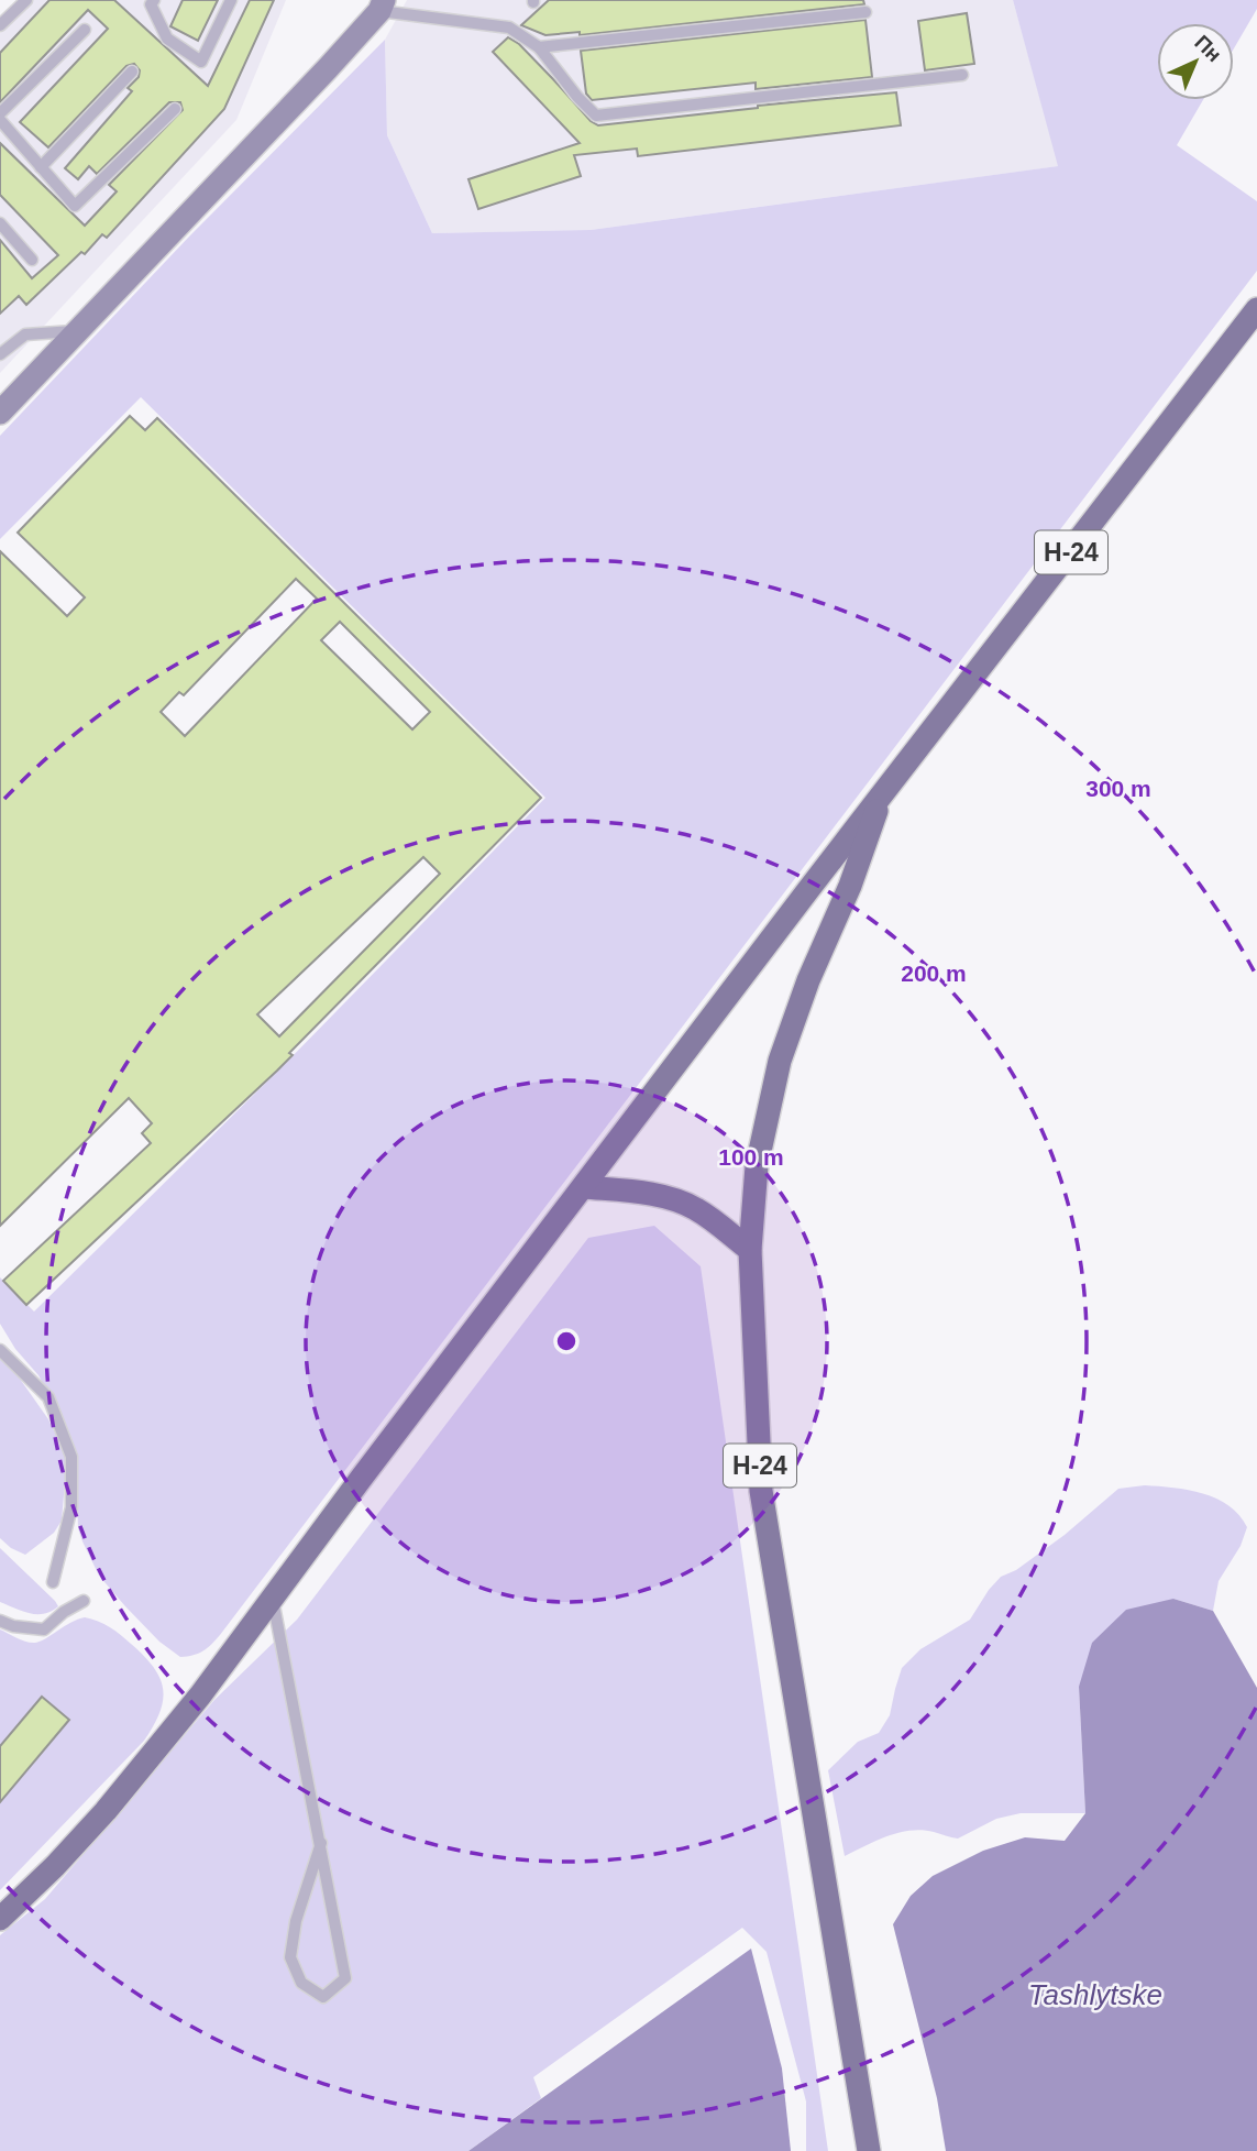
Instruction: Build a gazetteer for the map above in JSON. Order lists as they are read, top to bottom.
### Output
{
  "streets": {
    "main road": ["Н-24"]
  },
  "water": ["Tashlytske"],
  "north": "top right",
  "rings": ["300 m", "200 m", "100 m"]
}
